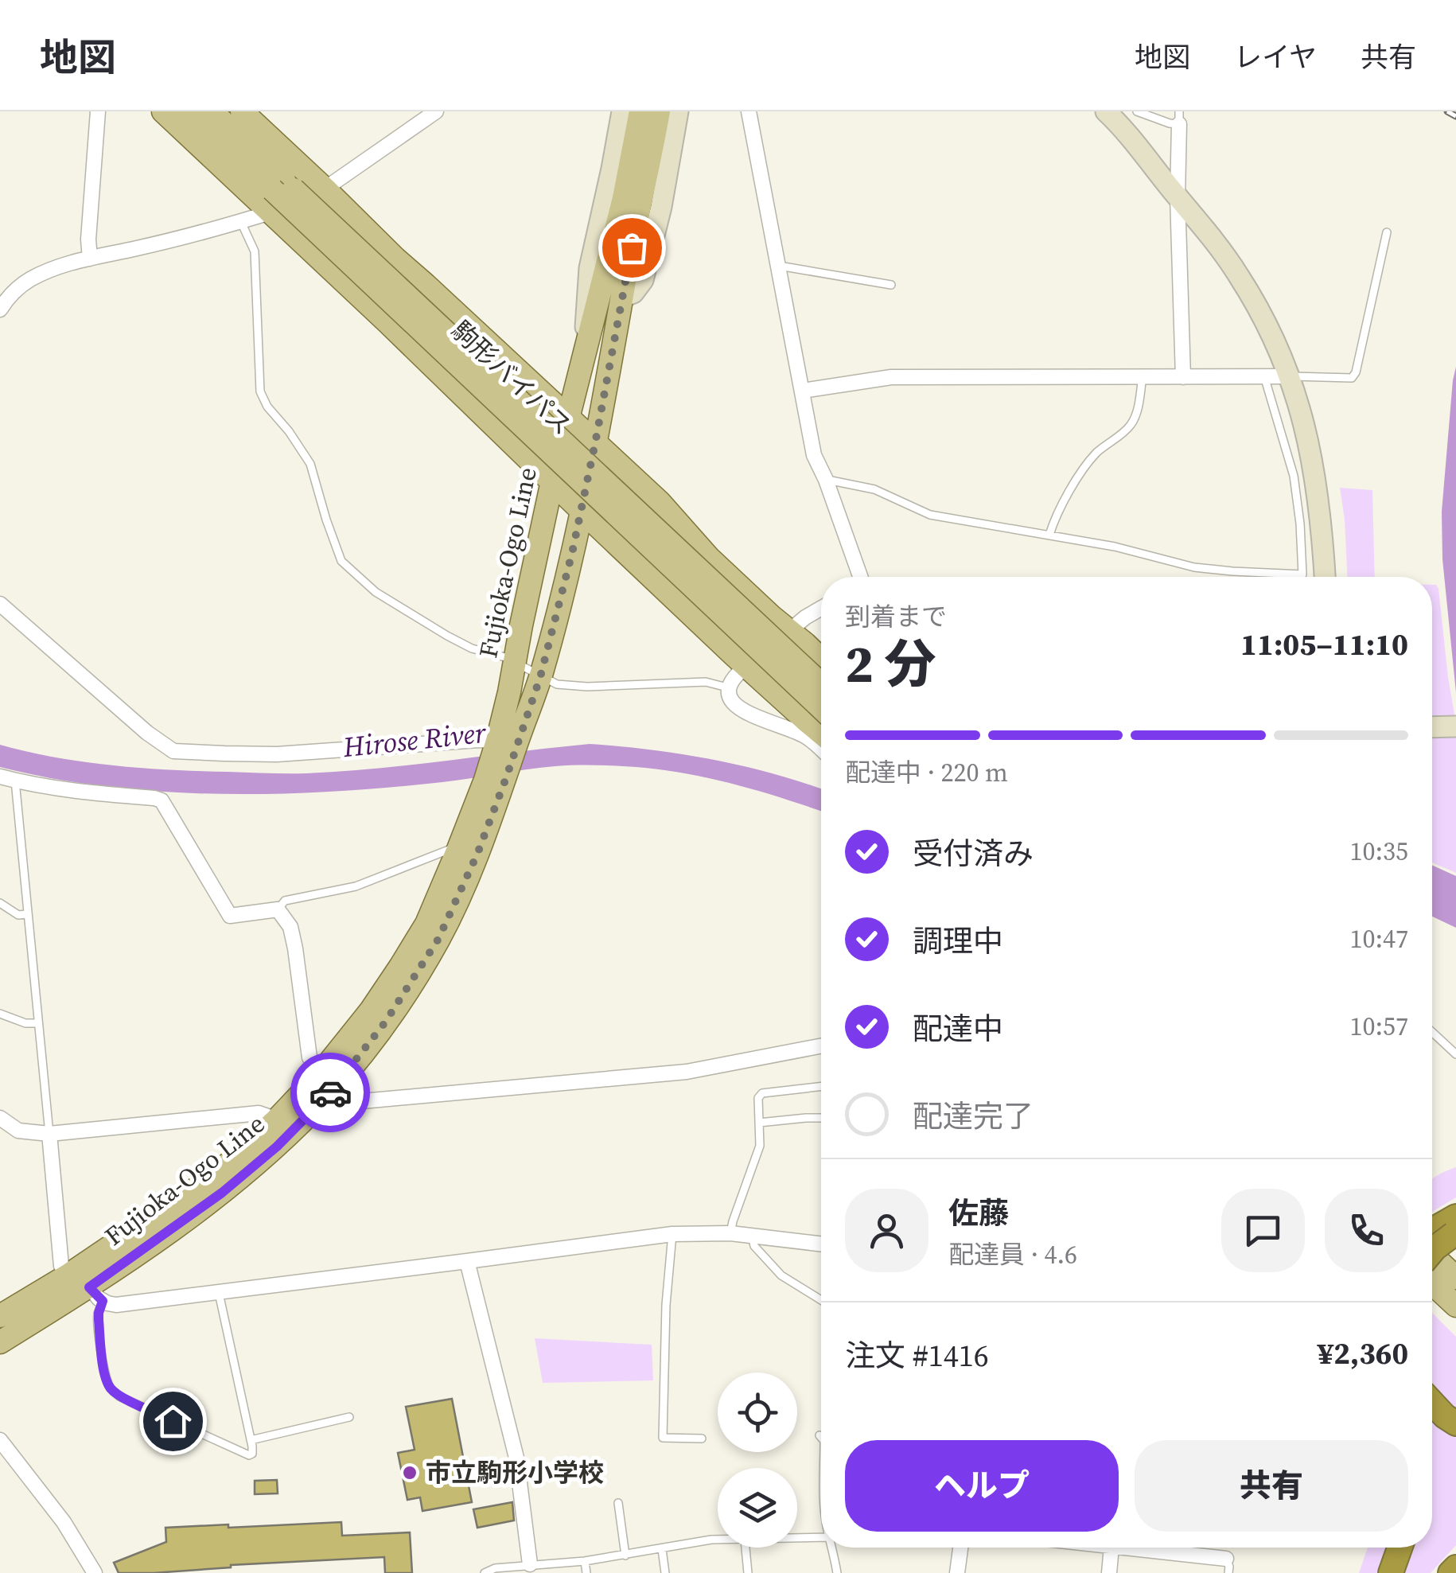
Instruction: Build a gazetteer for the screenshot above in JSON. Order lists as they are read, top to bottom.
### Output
{
  "streets": {
    "main road": ["駒形バイパス", "Fujioka-Ogo Line"]
  },
  "water": ["Hirose River"],
  "places": ["市立駒形小学校"],
  "page": {
    "header": "地図",
    "nav": ["地図", "レイヤ", "共有"],
    "heading": ["2 分", "到着まで", "11:05–11:10"],
    "panel": [
      "佐藤",
      "配達員 · 4.6",
      "注文 #1416",
      "¥2,360"
    ],
    "bar": "配達中 · 220 m",
    "list": [
      ["受付済み", "10:35"],
      ["調理中", "10:47"],
      ["配達中", "10:57"],
      "配達完了"
    ],
    "buttons": ["ヘルプ", "共有"]
  }
}
